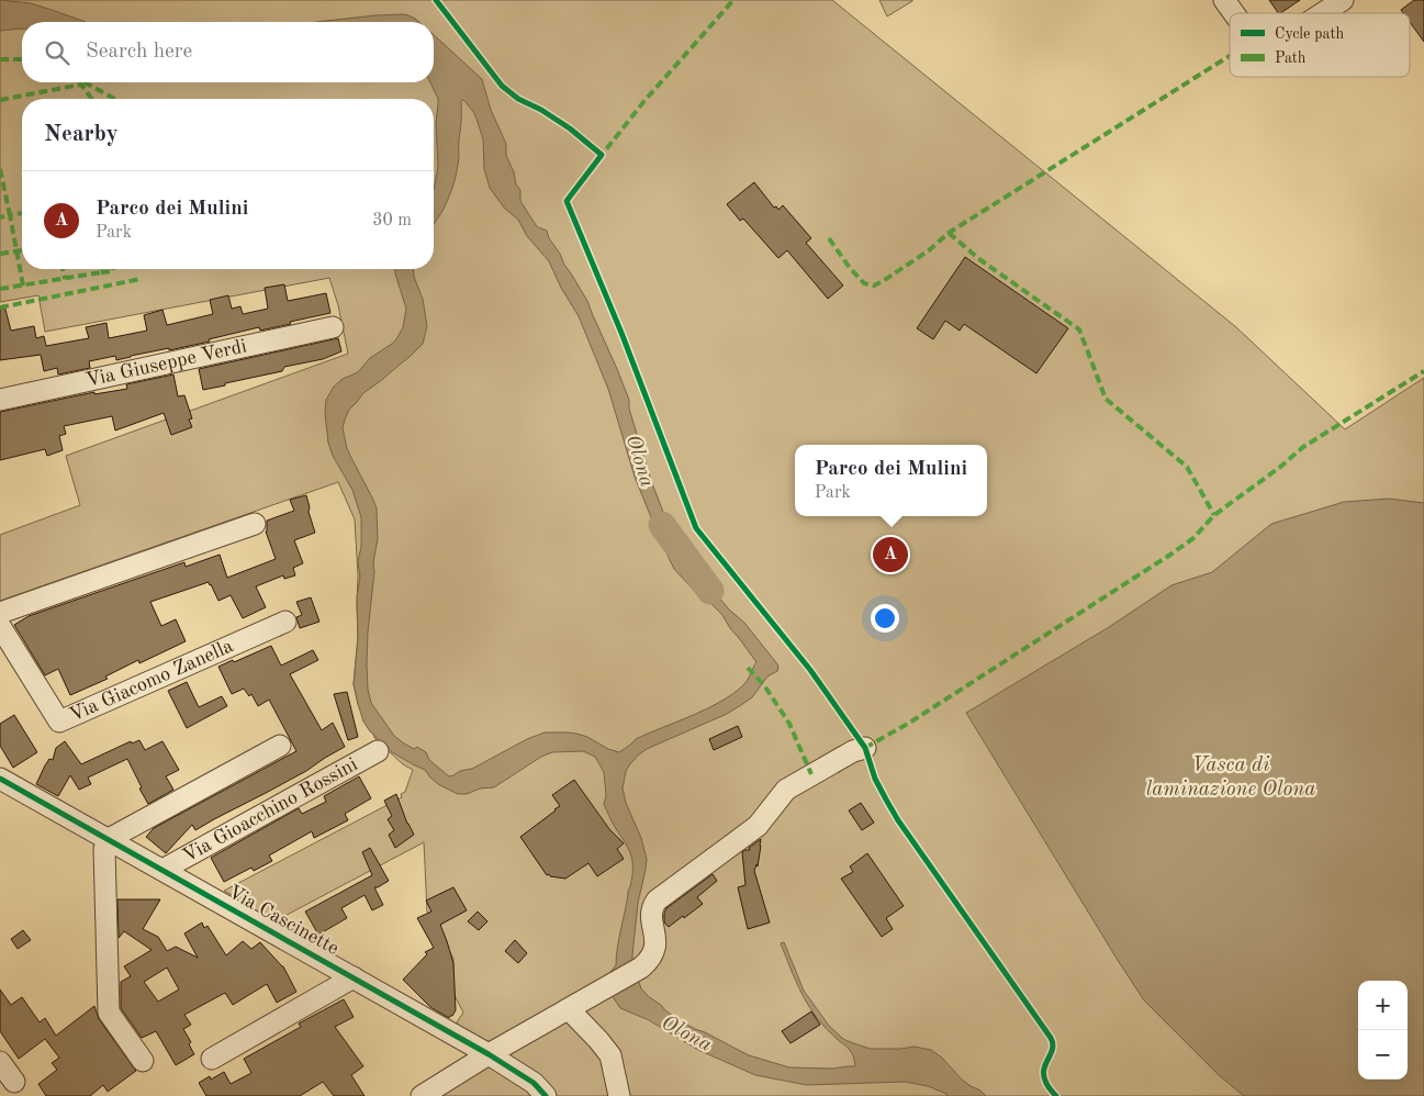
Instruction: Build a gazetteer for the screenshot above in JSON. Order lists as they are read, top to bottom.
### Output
{
  "streets": {
    "street": [
      "Via Giuseppe Verdi",
      "Via Giacomo Zanella",
      "Via Gioacchino Rossini",
      "Via Cascinette"
    ]
  },
  "crossings": [
    ["Via Gioacchino Rossini", "Via Cascinette"]
  ],
  "water": ["Olona", "Vasca di laminazione Olona"],
  "legend": ["Cycle path", "Path"],
  "page": {
    "search": "Search here",
    "heading": "Nearby",
    "list": [
      {
        "mark": "A",
        "name": "Parco dei Mulini",
        "note": "Park",
        "value": "30 m"
      }
    ],
    "popup": ["Parco dei Mulini", "Park"],
    "pins": "A",
    "map_buttons": ["+", "−"]
  }
}
